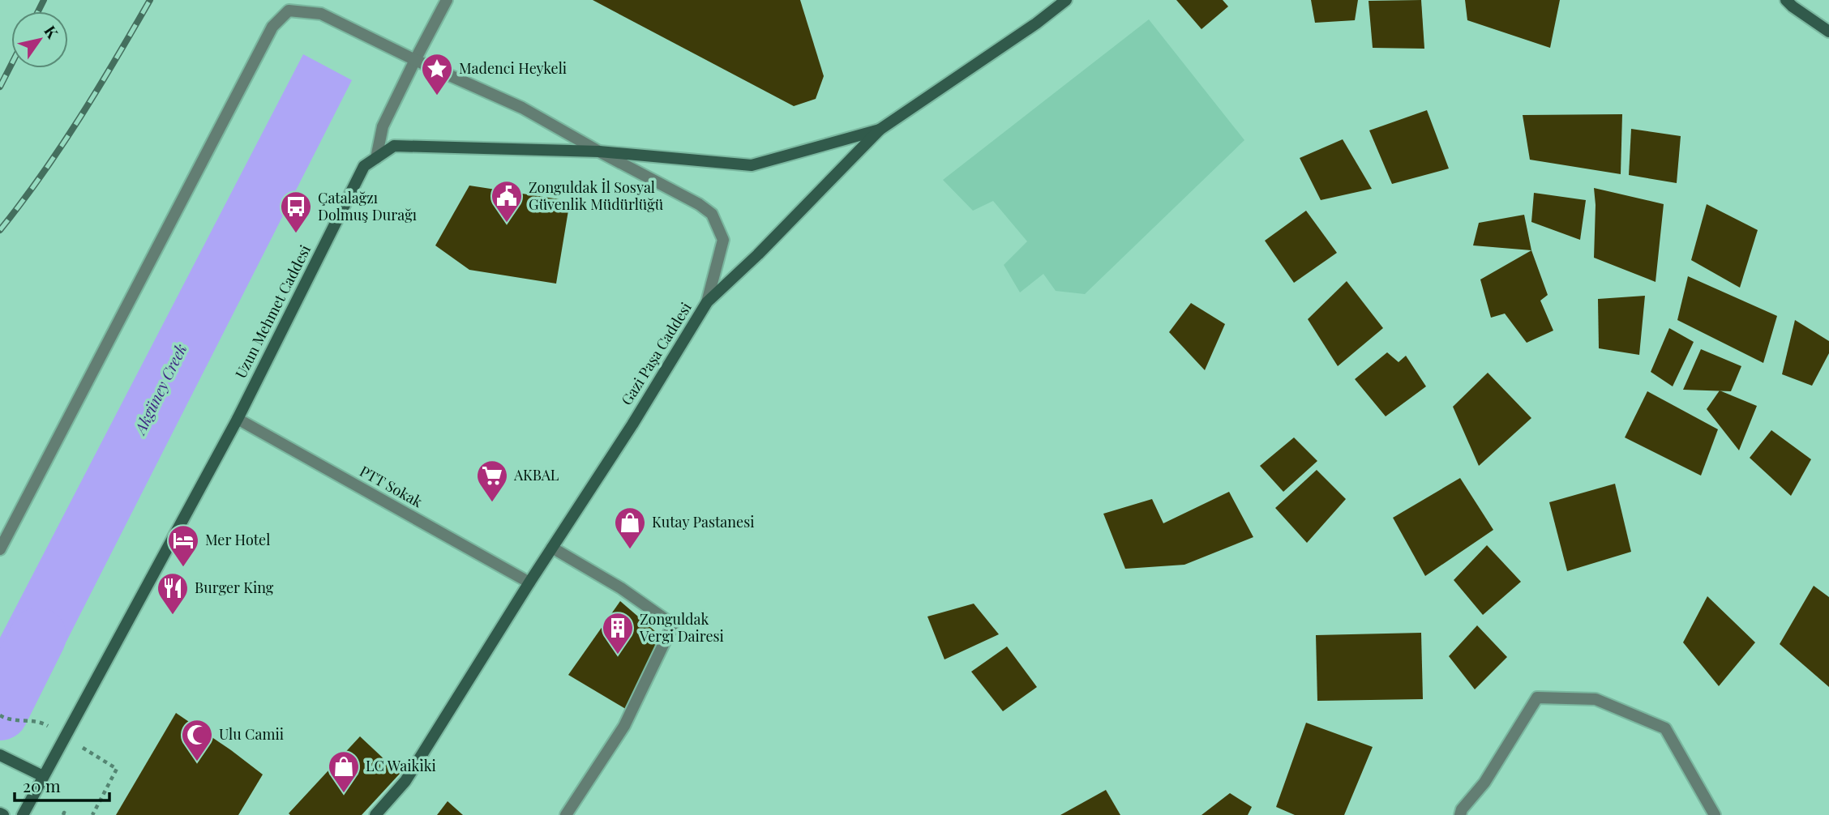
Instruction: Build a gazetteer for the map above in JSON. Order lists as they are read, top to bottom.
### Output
{
  "streets": {
    "main road": ["Uzun Mehmet Caddesi", "Gazi Paşa Caddesi"],
    "street": ["PTT Sokak"]
  },
  "crossings": [
    ["Uzun Mehmet Caddesi", "Gazi Paşa Caddesi"],
    ["Uzun Mehmet Caddesi", "PTT Sokak"],
    ["Gazi Paşa Caddesi", "PTT Sokak"]
  ],
  "water": ["Akgüney Creek"],
  "places": {
    "place": ["Madenci Heykeli"],
    "public building": ["Zonguldak İl Sosyal Güvenlik Müdürlüğü"],
    "bus stop": ["Çatalağzı Dolmuş Durağı"],
    "supermarket": ["AKBAL"],
    "shop": ["Kutay Pastanesi", "LC Waikiki"],
    "hotel": ["Mer Hotel"],
    "restaurant": ["Burger King"],
    "building": ["Zonguldak Vergi Dairesi"],
    "mosque": ["Ulu Camii"]
  },
  "scale_bar": "20 m",
  "north": "top right"
}
